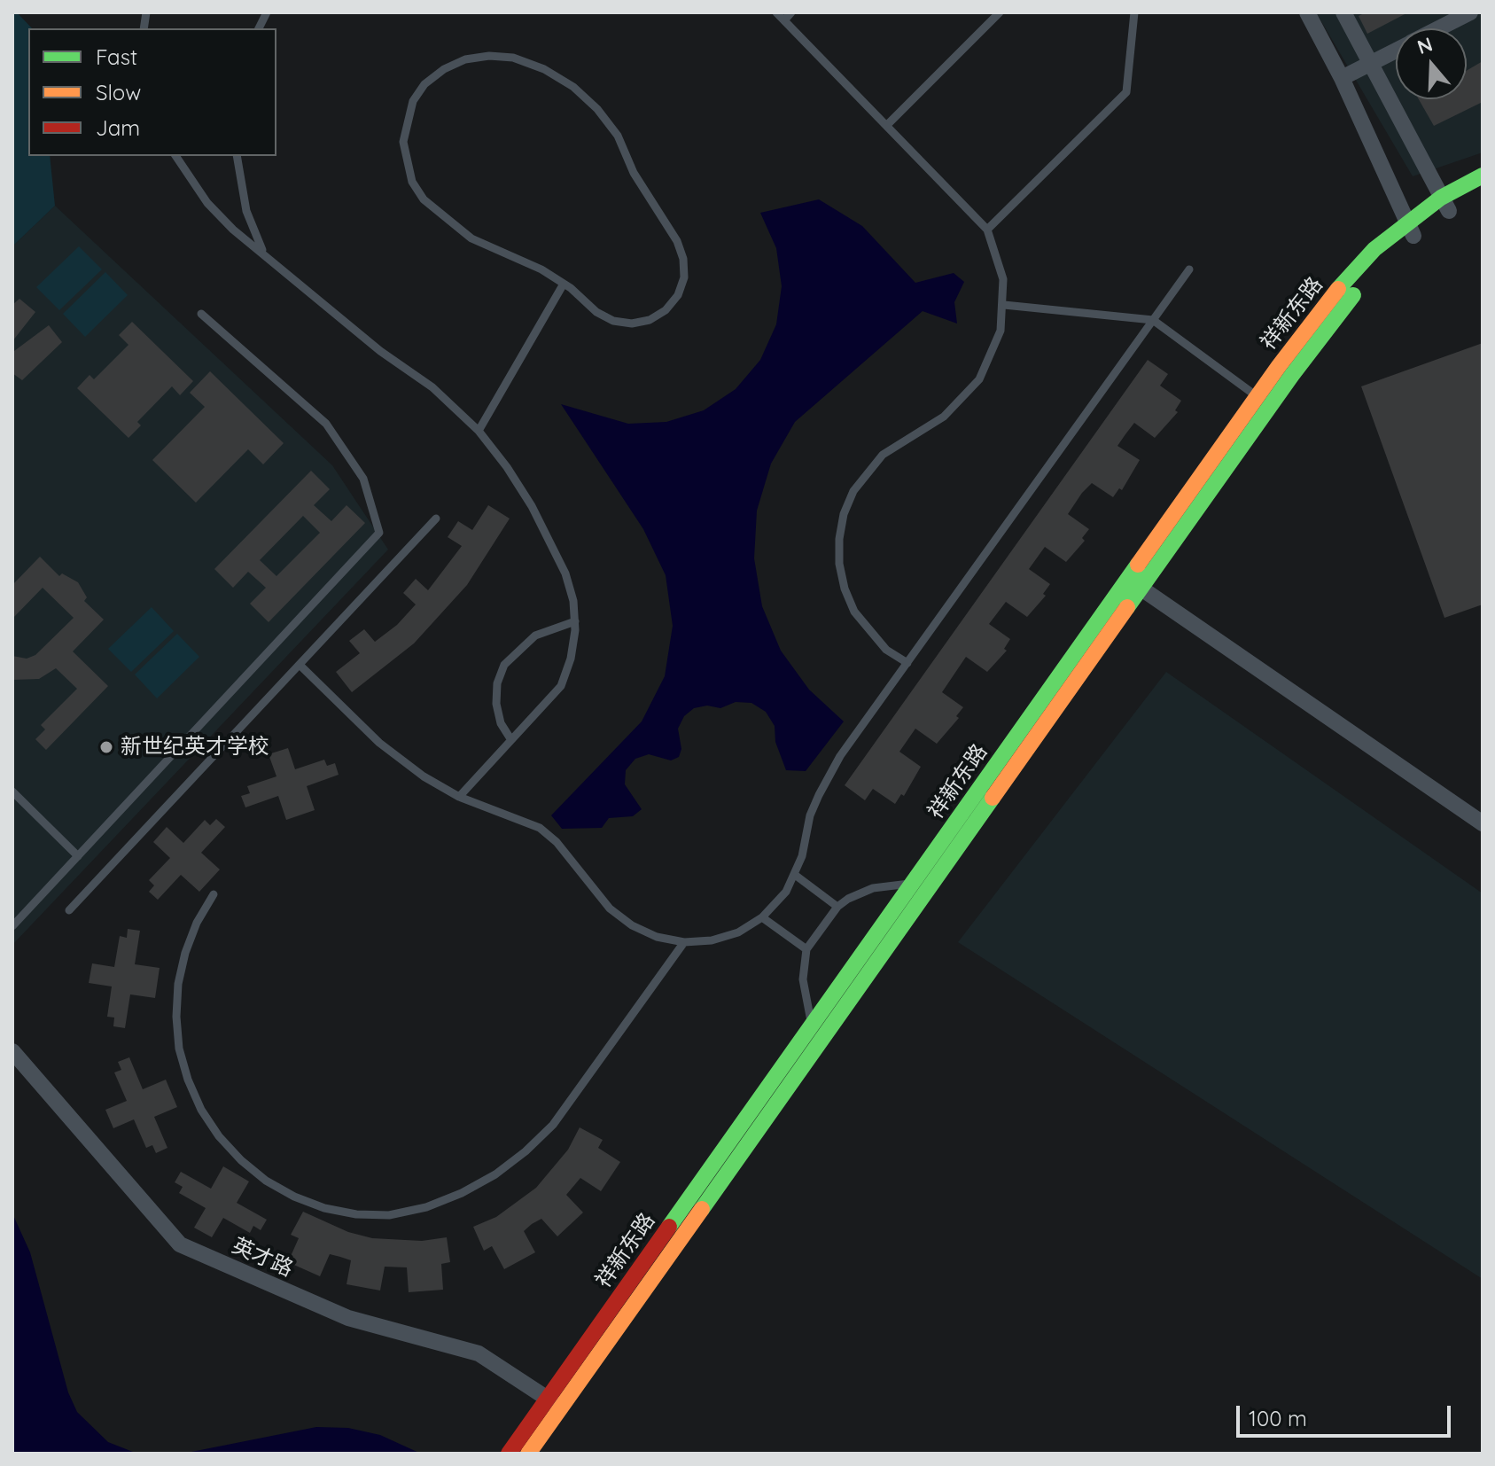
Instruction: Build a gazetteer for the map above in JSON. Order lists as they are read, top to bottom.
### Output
{
  "streets": {
    "street": ["祥新东路", "英才路"]
  },
  "crossings": [
    ["祥新东路", "英才路"]
  ],
  "places": ["新世纪英才学校"],
  "legend": ["Fast", "Slow", "Jam"],
  "scale_bar": "100 m",
  "north": "top"
}
